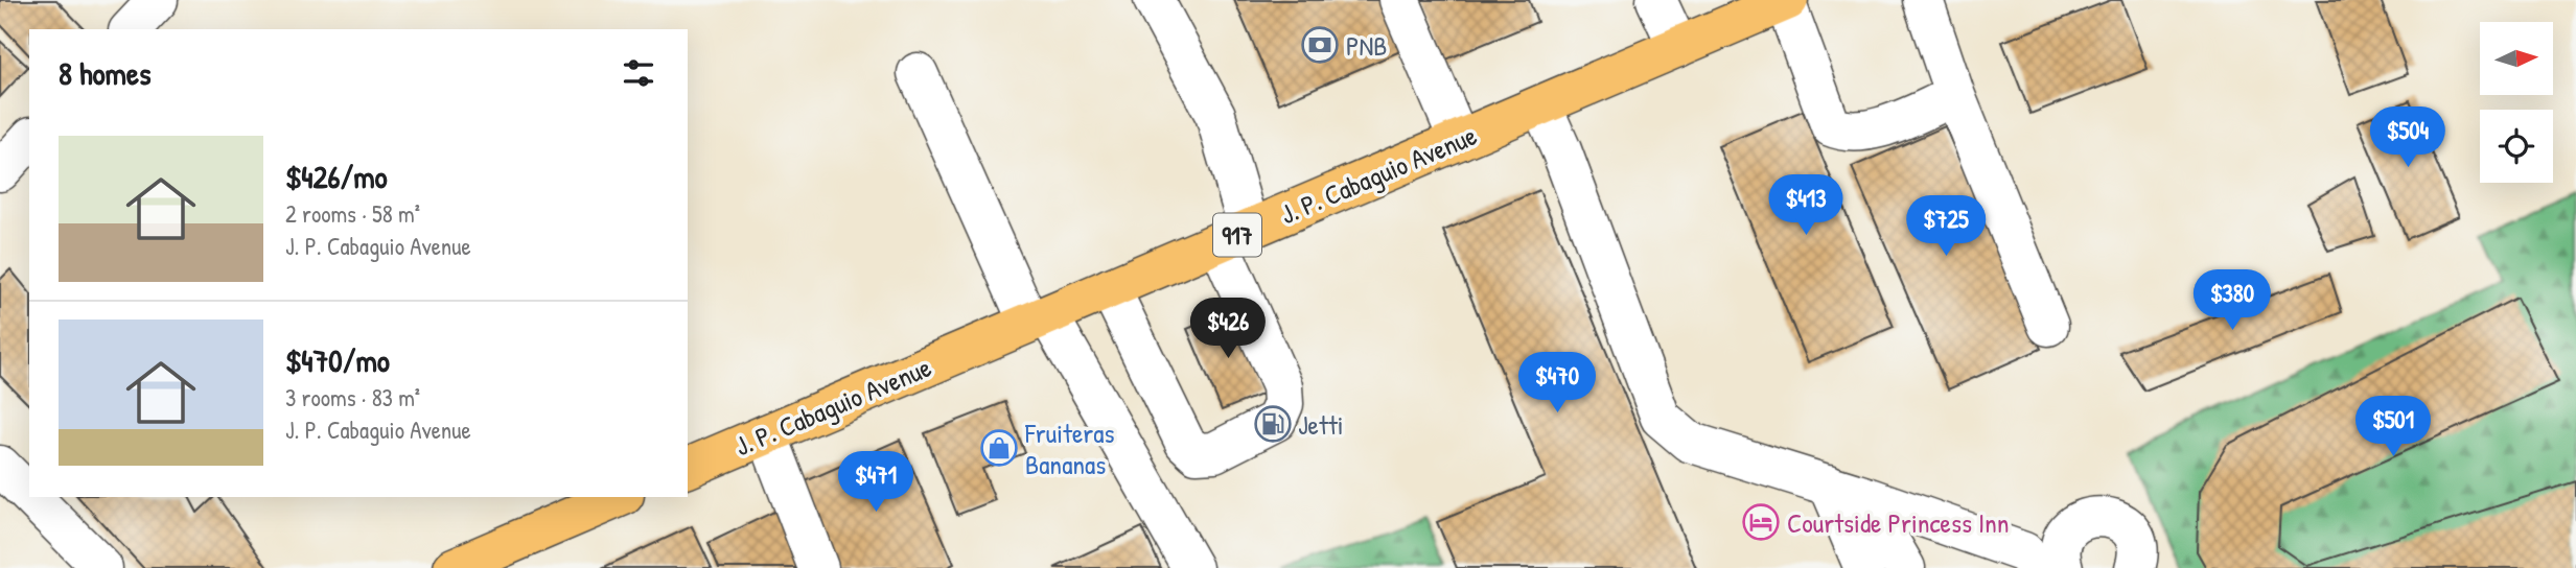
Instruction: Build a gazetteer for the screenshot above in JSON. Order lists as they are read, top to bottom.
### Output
{
  "streets": {
    "main road": ["J. P. Cabaguio Avenue", "917"]
  },
  "places": {
    "bank": ["PNB"],
    "fuel station": ["Jetti"],
    "shop": ["Fruiteras Bananas"],
    "hotel": ["Courtside Princess Inn"]
  },
  "north": "right",
  "page": {
    "heading": "8 homes",
    "price": [
      "$504",
      "$413",
      "$725",
      "$380",
      "$426",
      "$470",
      "$501",
      "$471"
    ],
    "list": [
      {
        "name": "$426/mo",
        "note": "2 rooms · 58 m² · J. P. Cabaguio Avenue"
      },
      {
        "name": "$470/mo",
        "note": "3 rooms · 83 m² · J. P. Cabaguio Avenue"
      }
    ]
  }
}
